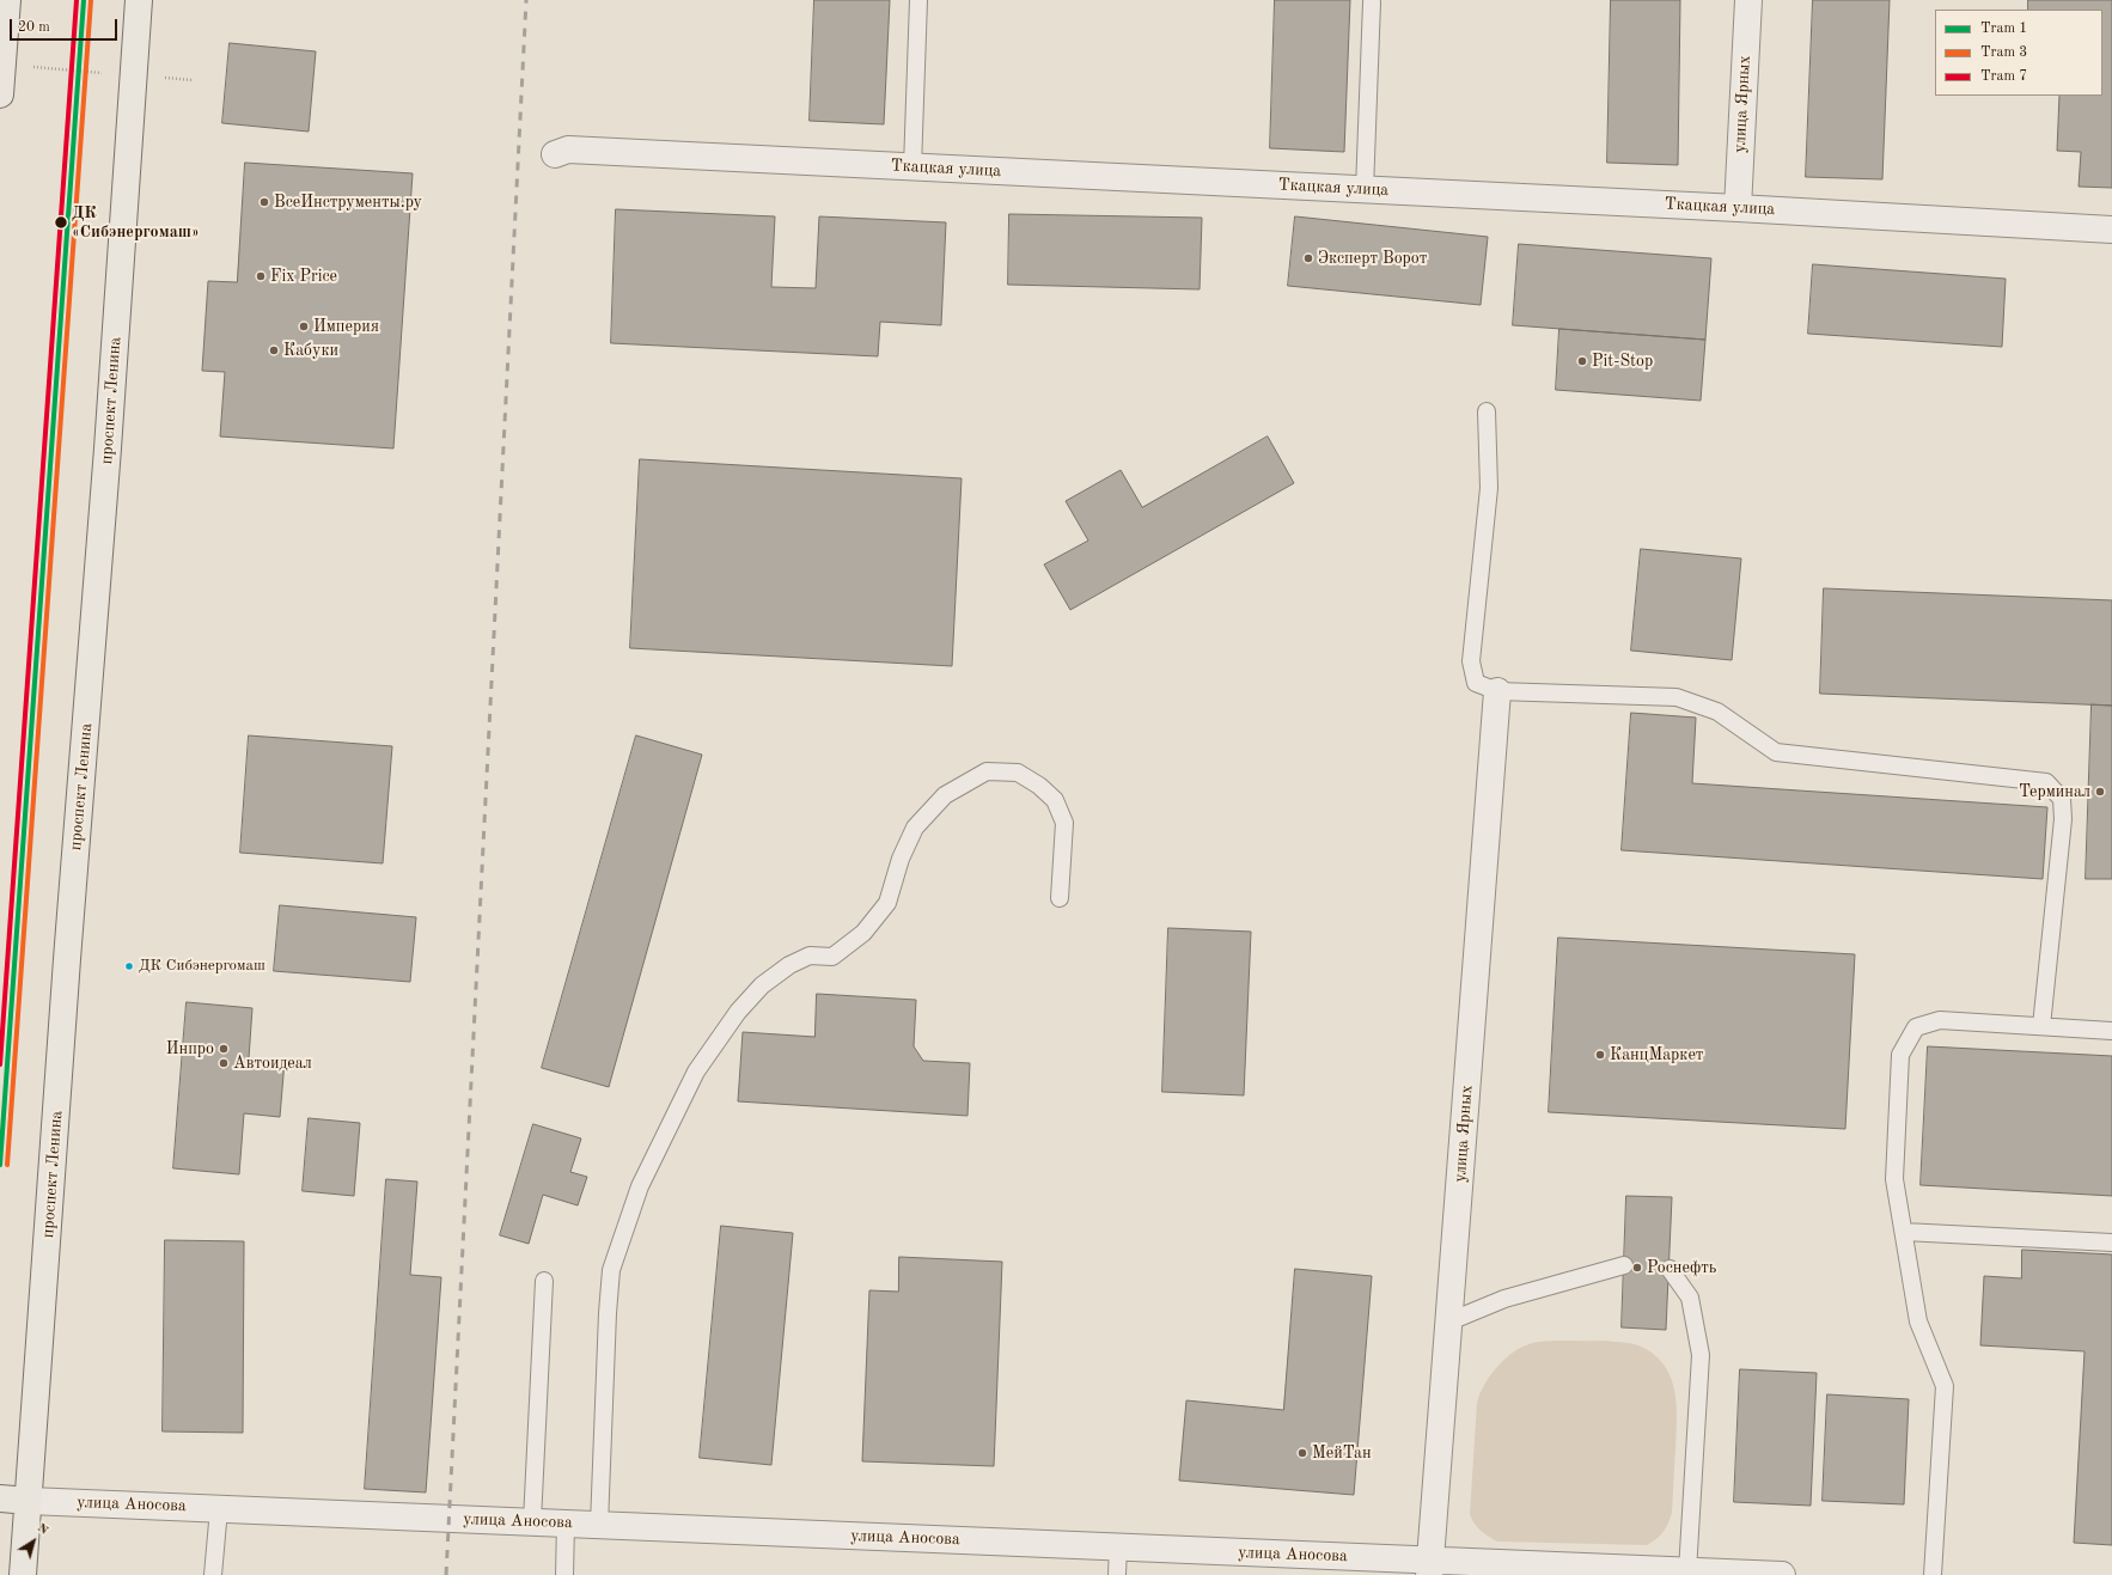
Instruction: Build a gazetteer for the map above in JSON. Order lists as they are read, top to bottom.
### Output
{
  "streets": {
    "main road": ["проспект Ленина"],
    "street": ["улица Ярных", "Ткацкая улица", "улица Аносова"]
  },
  "crossings": [
    ["улица Ярных", "Ткацкая улица"],
    ["улица Ярных", "улица Аносова"],
    ["проспект Ленина", "улица Аносова"]
  ],
  "places": [
    "ВсеИнструменты.ру",
    "ДК «Сибэнергомаш»",
    "Эксперт Ворот",
    "Fix Price",
    "Империя",
    "Кабуки",
    "Pit-Stop",
    "Терминал",
    "ДК Сибэнергомаш",
    "Инпро",
    "КанцМаркет",
    "Автоидеал",
    "Роснефть",
    "МейТан"
  ],
  "lines": ["tram line 1", "tram line 3", "tram line 7"],
  "legend": ["Tram 1", "Tram 3", "Tram 7"],
  "scale_bar": "20 m",
  "north": "top right"
}
